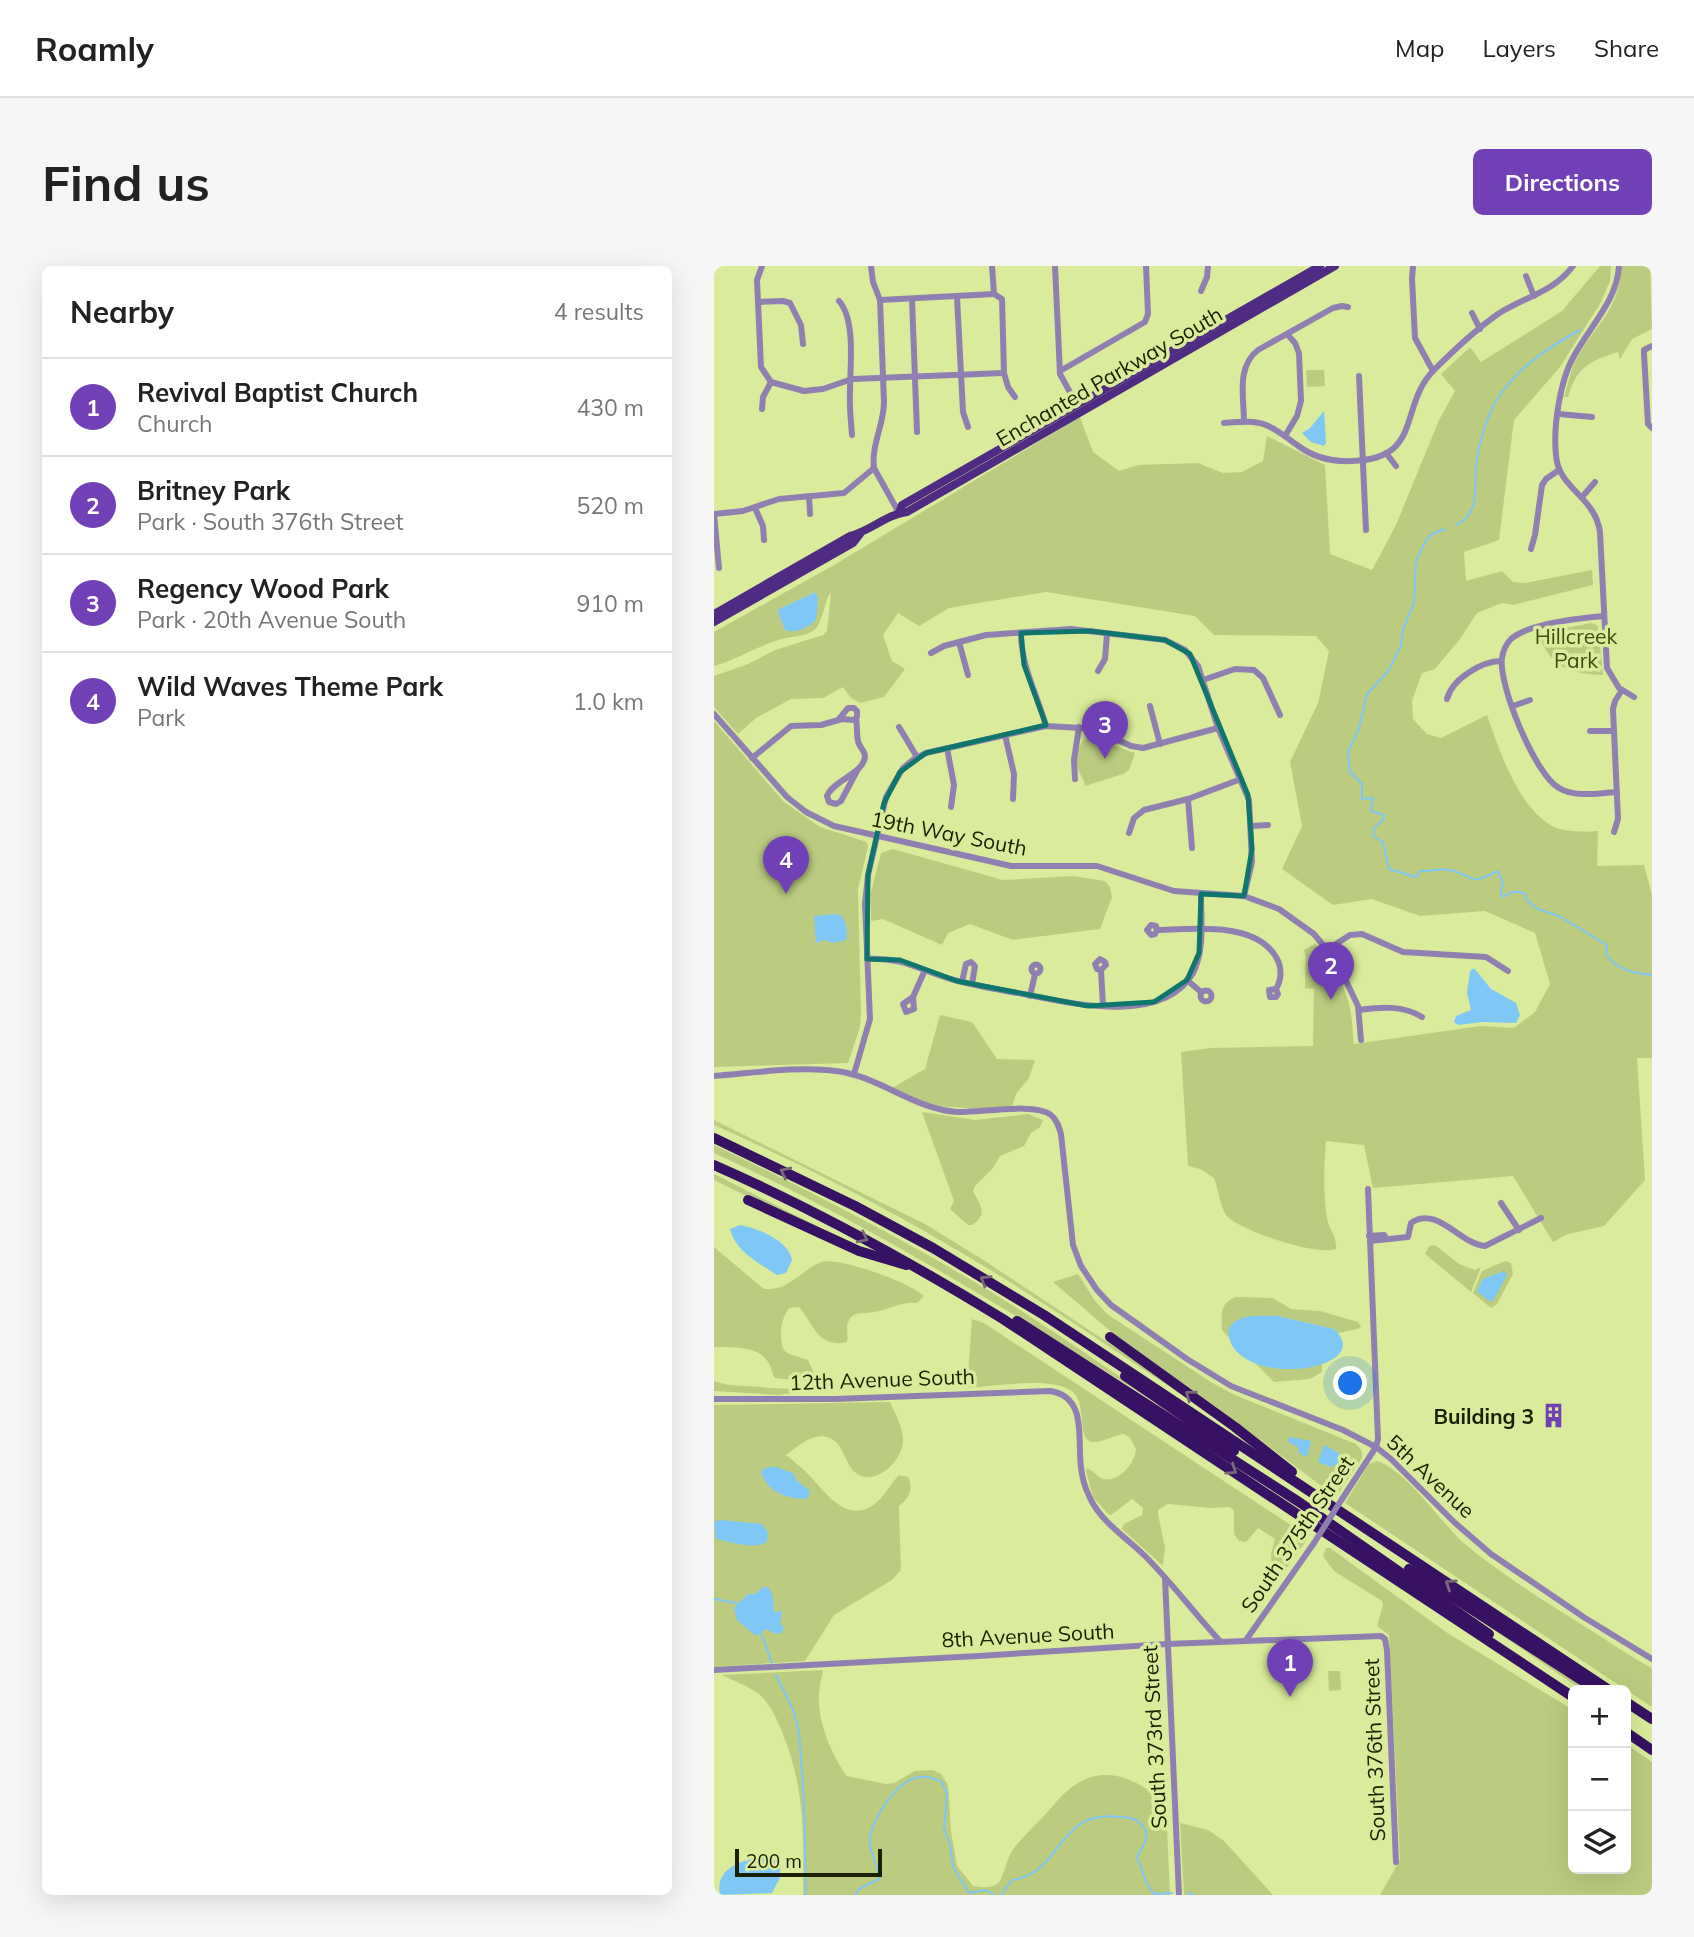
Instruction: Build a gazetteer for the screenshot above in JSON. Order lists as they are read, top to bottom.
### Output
{
  "streets": {
    "main road": ["Enchanted Parkway South"],
    "street": [
      "19th Way South",
      "12th Avenue South",
      "5th Avenue",
      "South 375th Street",
      "8th Avenue South",
      "South 373rd Street",
      "South 376th Street"
    ]
  },
  "crossings": [
    ["12th Avenue South", "South 373rd Street"],
    ["5th Avenue", "South 375th Street"],
    ["South 375th Street", "8th Avenue South"],
    ["8th Avenue South", "South 373rd Street"],
    ["8th Avenue South", "South 376th Street"]
  ],
  "parks": ["Hillcreek Park"],
  "places": {
    "building": ["Building 3"]
  },
  "scale_bar": "200 m",
  "page": {
    "header": "Roamly",
    "nav": ["Map", "Layers", "Share"],
    "buttons": "Directions",
    "title": "Find us",
    "heading": ["Nearby", "4 results"],
    "list": [
      {
        "mark": "1",
        "name": "Revival Baptist Church",
        "note": "Church",
        "value": "430 m"
      },
      {
        "mark": "2",
        "name": "Britney Park",
        "note": "Park · South 376th Street",
        "value": "520 m"
      },
      {
        "mark": "3",
        "name": "Regency Wood Park",
        "note": "Park · 20th Avenue South",
        "value": "910 m"
      },
      {
        "mark": "4",
        "name": "Wild Waves Theme Park",
        "note": "Park",
        "value": "1.0 km"
      }
    ],
    "pins": [
      "3",
      "4",
      "2",
      "1"
    ],
    "map_buttons": ["+", "−"],
    "scale": "200 m"
  }
}
